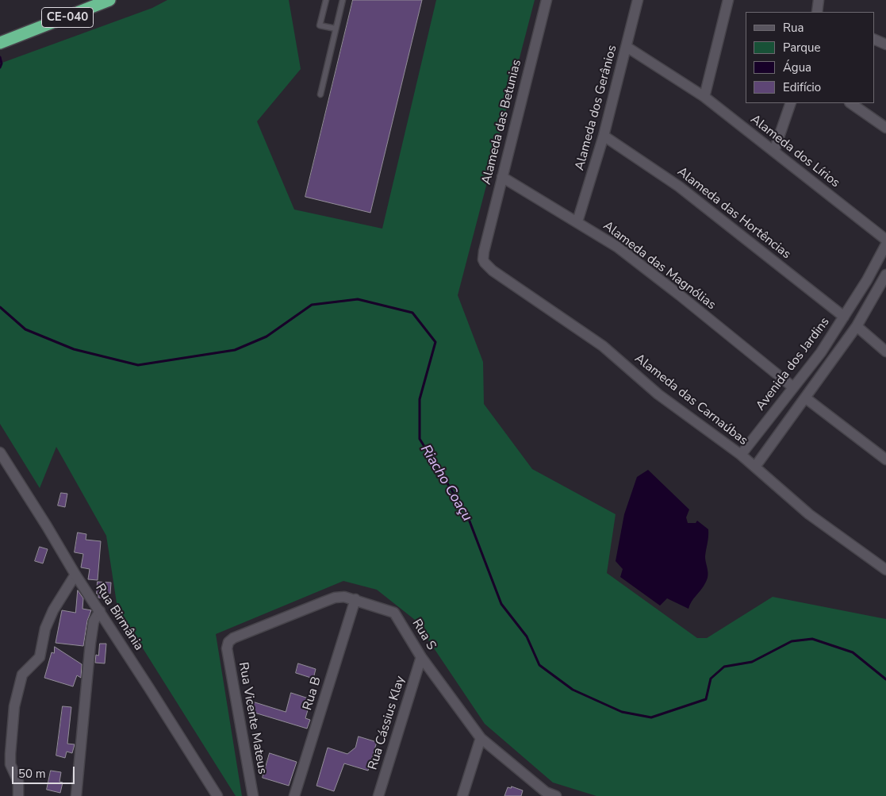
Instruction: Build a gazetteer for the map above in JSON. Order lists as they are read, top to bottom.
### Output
{
  "streets": {
    "highway": ["CE-040"],
    "street": [
      "Alameda dos Gerânios",
      "Alameda das Betunias",
      "Alameda dos Lírios",
      "Alameda das Hortências",
      "Alameda das Magnólias",
      "Avenida dos Jardins",
      "Alameda das Carnaúbas",
      "Rua Birmânia",
      "Rua S",
      "Rua B",
      "Rua Vicente Mateus",
      "Rua Cássius Klay"
    ]
  },
  "crossings": [
    ["Alameda dos Gerânios", "Alameda dos Lírios"],
    ["Alameda dos Gerânios", "Alameda das Hortências"],
    ["Alameda dos Gerânios", "Alameda das Magnólias"],
    ["Alameda das Betunias", "Alameda das Magnólias"],
    ["Alameda das Betunias", "Alameda das Carnaúbas"],
    ["Alameda das Hortências", "Avenida dos Jardins"],
    ["Alameda das Magnólias", "Avenida dos Jardins"],
    ["Avenida dos Jardins", "Alameda das Carnaúbas"],
    ["Rua S", "Rua B"],
    ["Rua S", "Rua Vicente Mateus"],
    ["Rua S", "Rua Cássius Klay"]
  ],
  "water": ["Riacho Coaçu"],
  "legend": [
    "Rua",
    "Parque",
    "Água",
    "Edifício"
  ],
  "scale_bar": "50 m"
}
